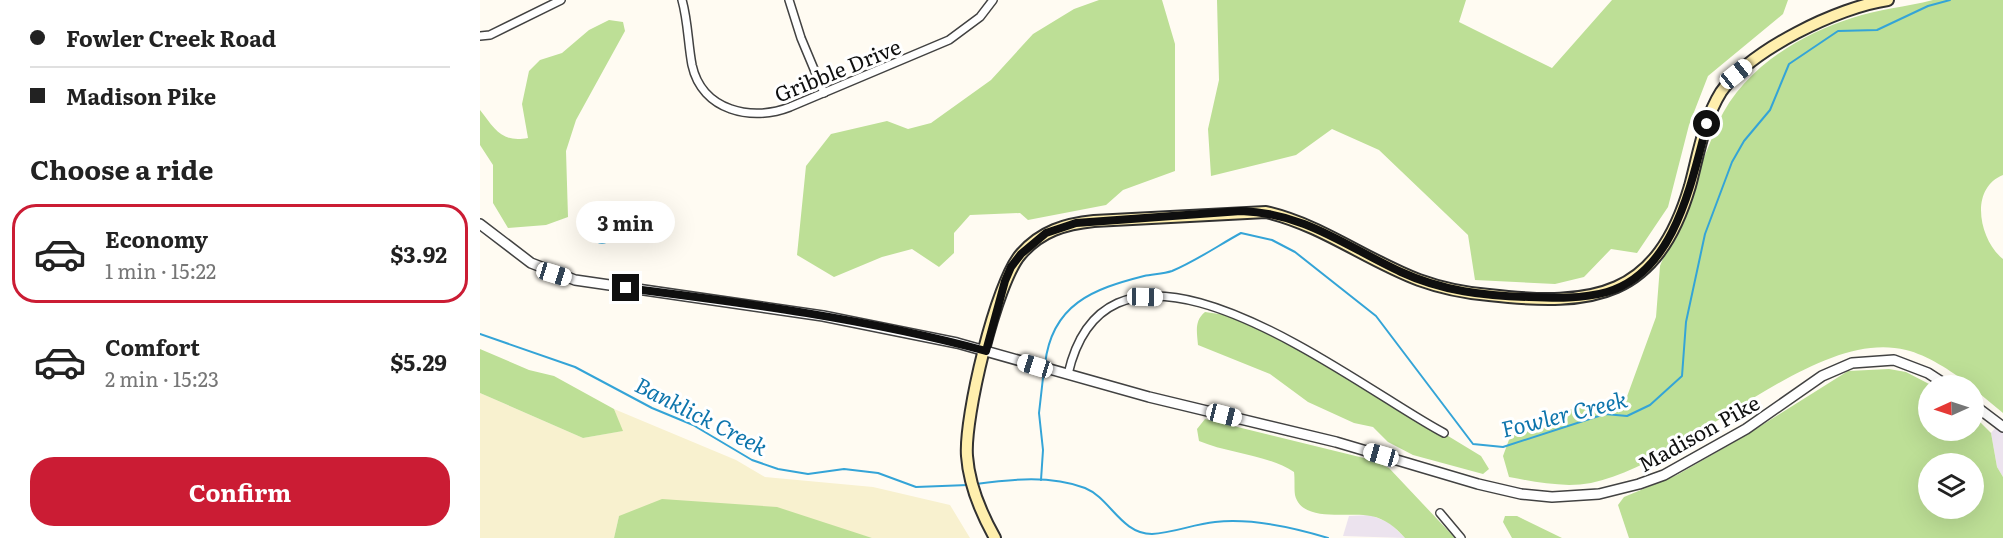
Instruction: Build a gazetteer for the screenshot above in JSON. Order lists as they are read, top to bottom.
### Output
{
  "streets": {
    "street": ["Gribble Drive", "Madison Pike"]
  },
  "water": ["Fowler Creek", "Banklick Creek"],
  "north": "left",
  "page": {
    "banner": ["Fowler Creek Road", "Madison Pike"],
    "heading": "Choose a ride",
    "bubble": "3 min",
    "list": [
      {
        "name": "Economy",
        "note": "1 min · 15:22",
        "value": "$3.92"
      },
      {
        "name": "Comfort",
        "note": "2 min · 15:23",
        "value": "$5.29"
      }
    ],
    "buttons": "Confirm"
  }
}
